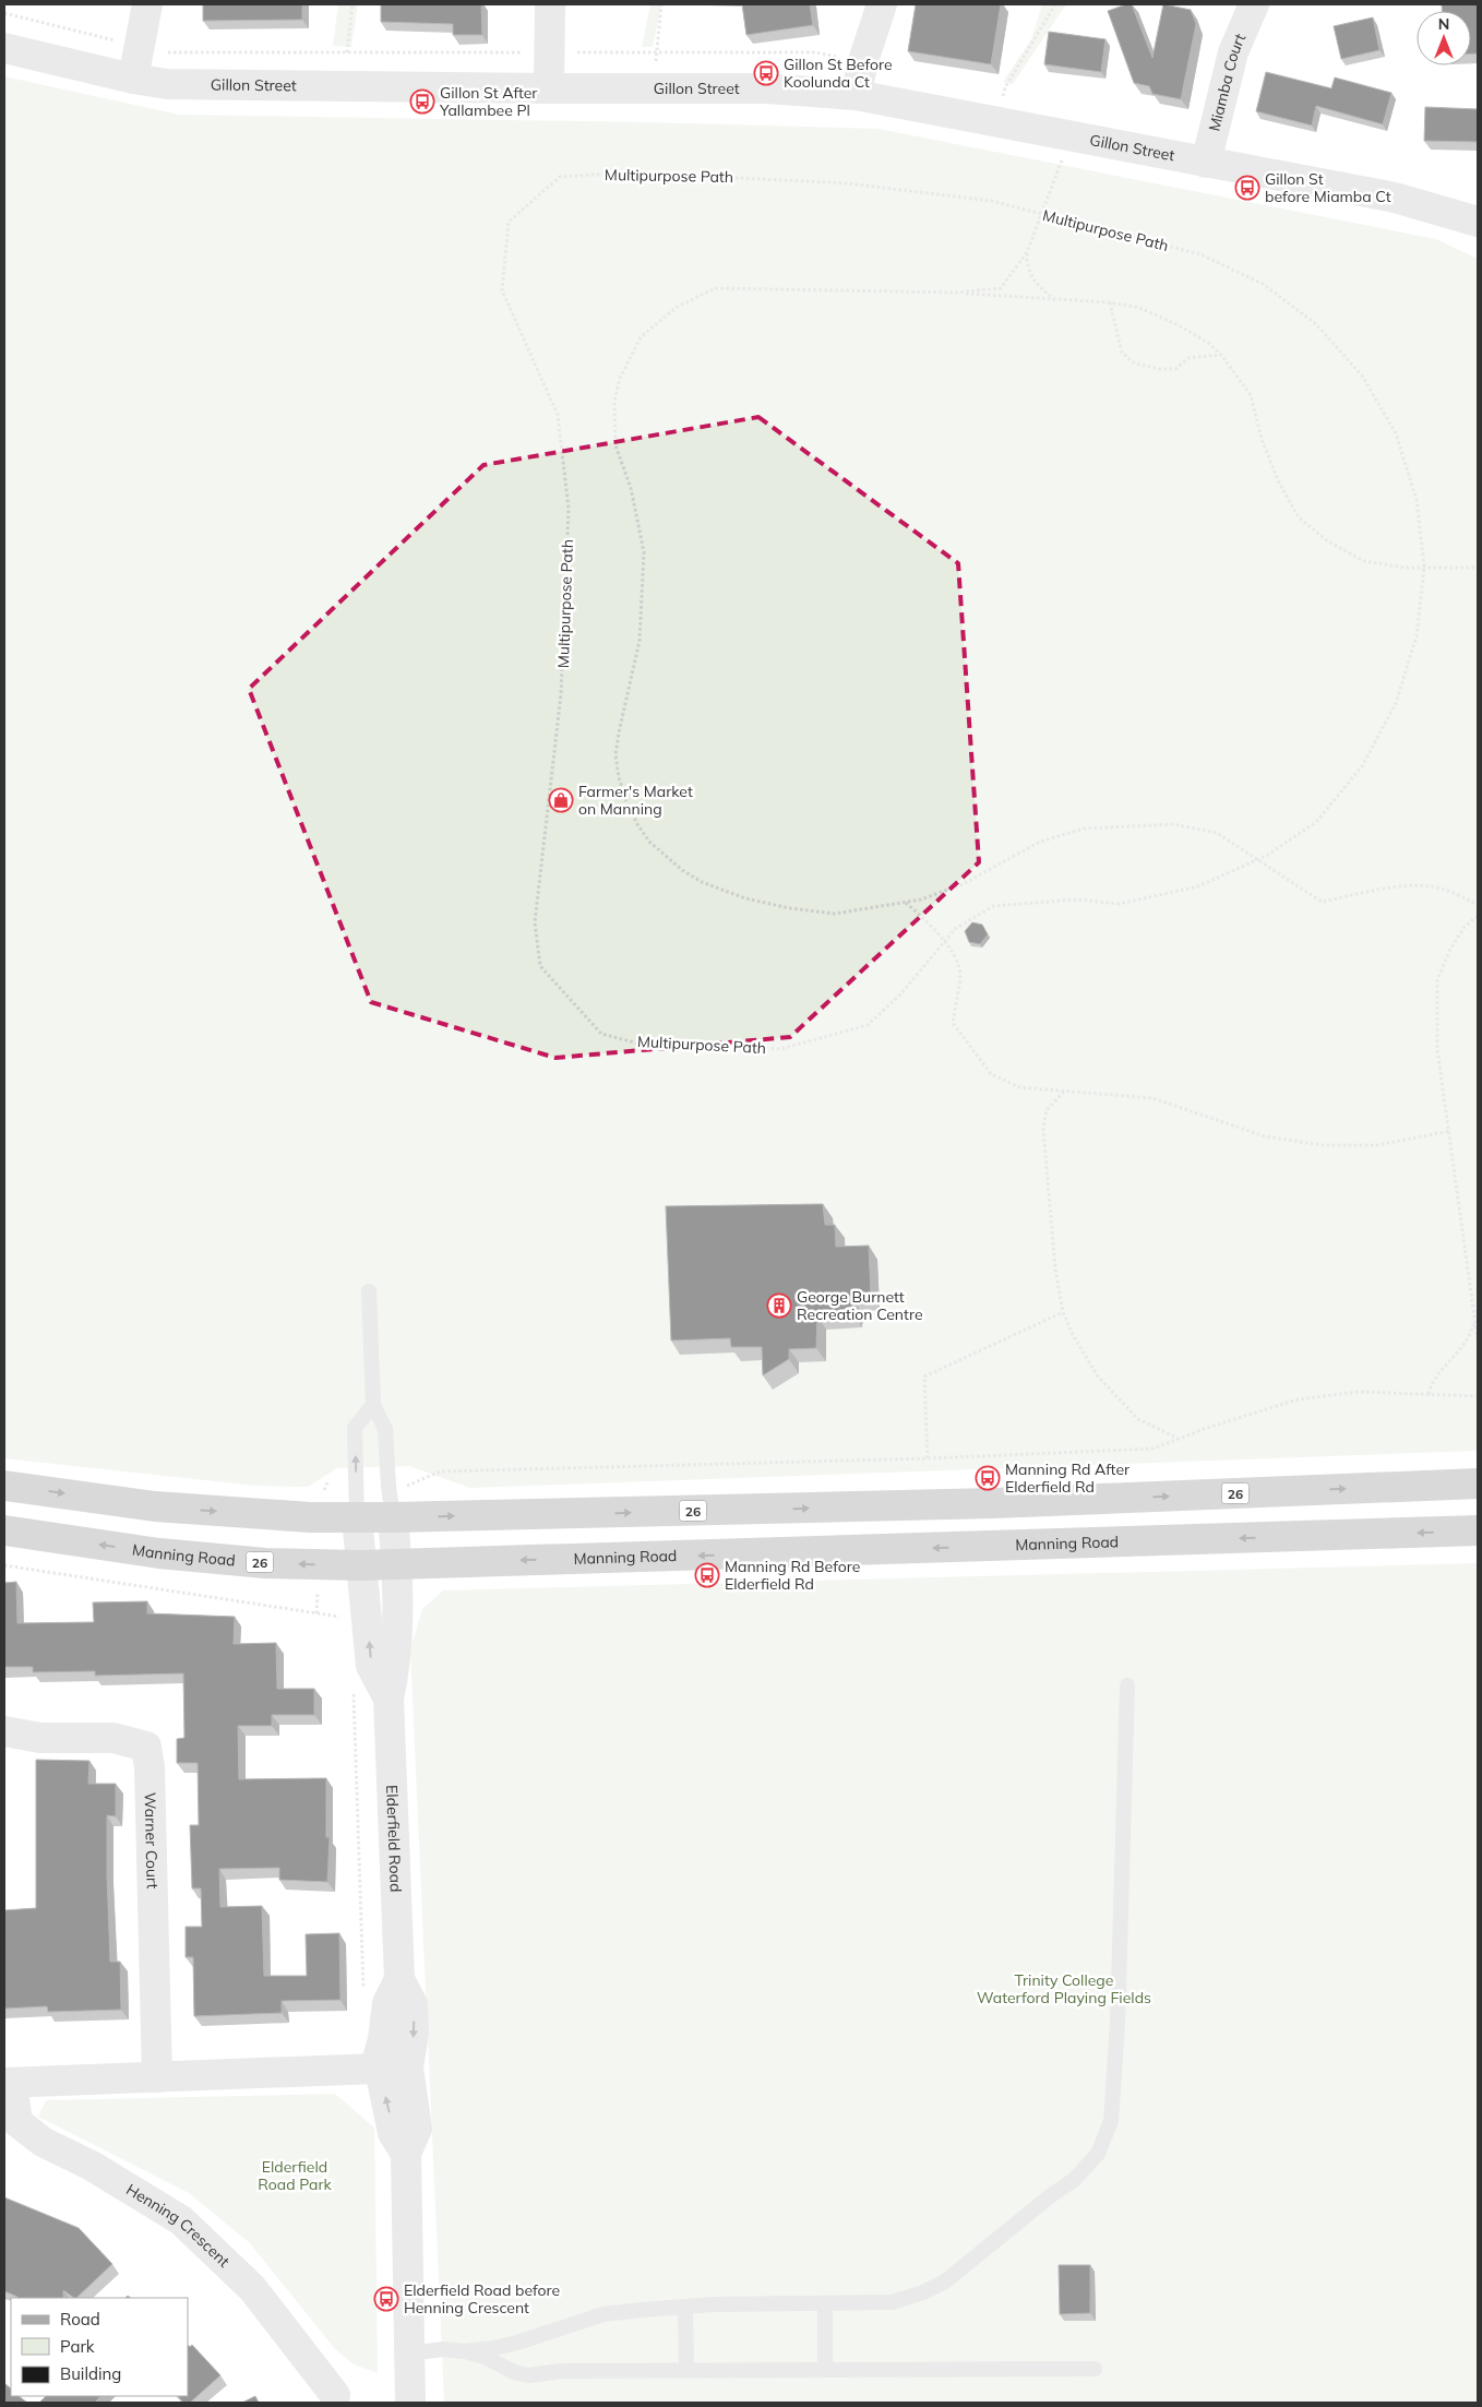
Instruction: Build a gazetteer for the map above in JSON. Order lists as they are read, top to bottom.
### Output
{
  "streets": {
    "main road": ["26", "Manning Road"],
    "street": [
      "Miamba Court",
      "Gillon Street",
      "Warner Court",
      "Elderfield Road",
      "Henning Crescent"
    ],
    "path": ["Multipurpose Path"]
  },
  "crossings": [
    ["Miamba Court", "Gillon Street"],
    ["26", "Elderfield Road"],
    ["Manning Road", "Elderfield Road"],
    ["Warner Court", "Henning Crescent"],
    ["Elderfield Road", "Henning Crescent"]
  ],
  "parks": ["Trinity College Waterford Playing Fields", "Elderfield Road Park"],
  "places": {
    "bus stop": [
      "Gillon St Before Koolunda Ct",
      "Gillon St After Yallambee Pl",
      "Gillon St before Miamba Ct",
      "Manning Rd After Elderfield Rd",
      "Manning Rd Before Elderfield Rd",
      "Elderfield Road before Henning Crescent"
    ],
    "shop": ["Farmer's Market on Manning"],
    "building": ["George Burnett Recreation Centre"]
  },
  "legend": ["Road", "Park", "Building"],
  "north": "top"
}
